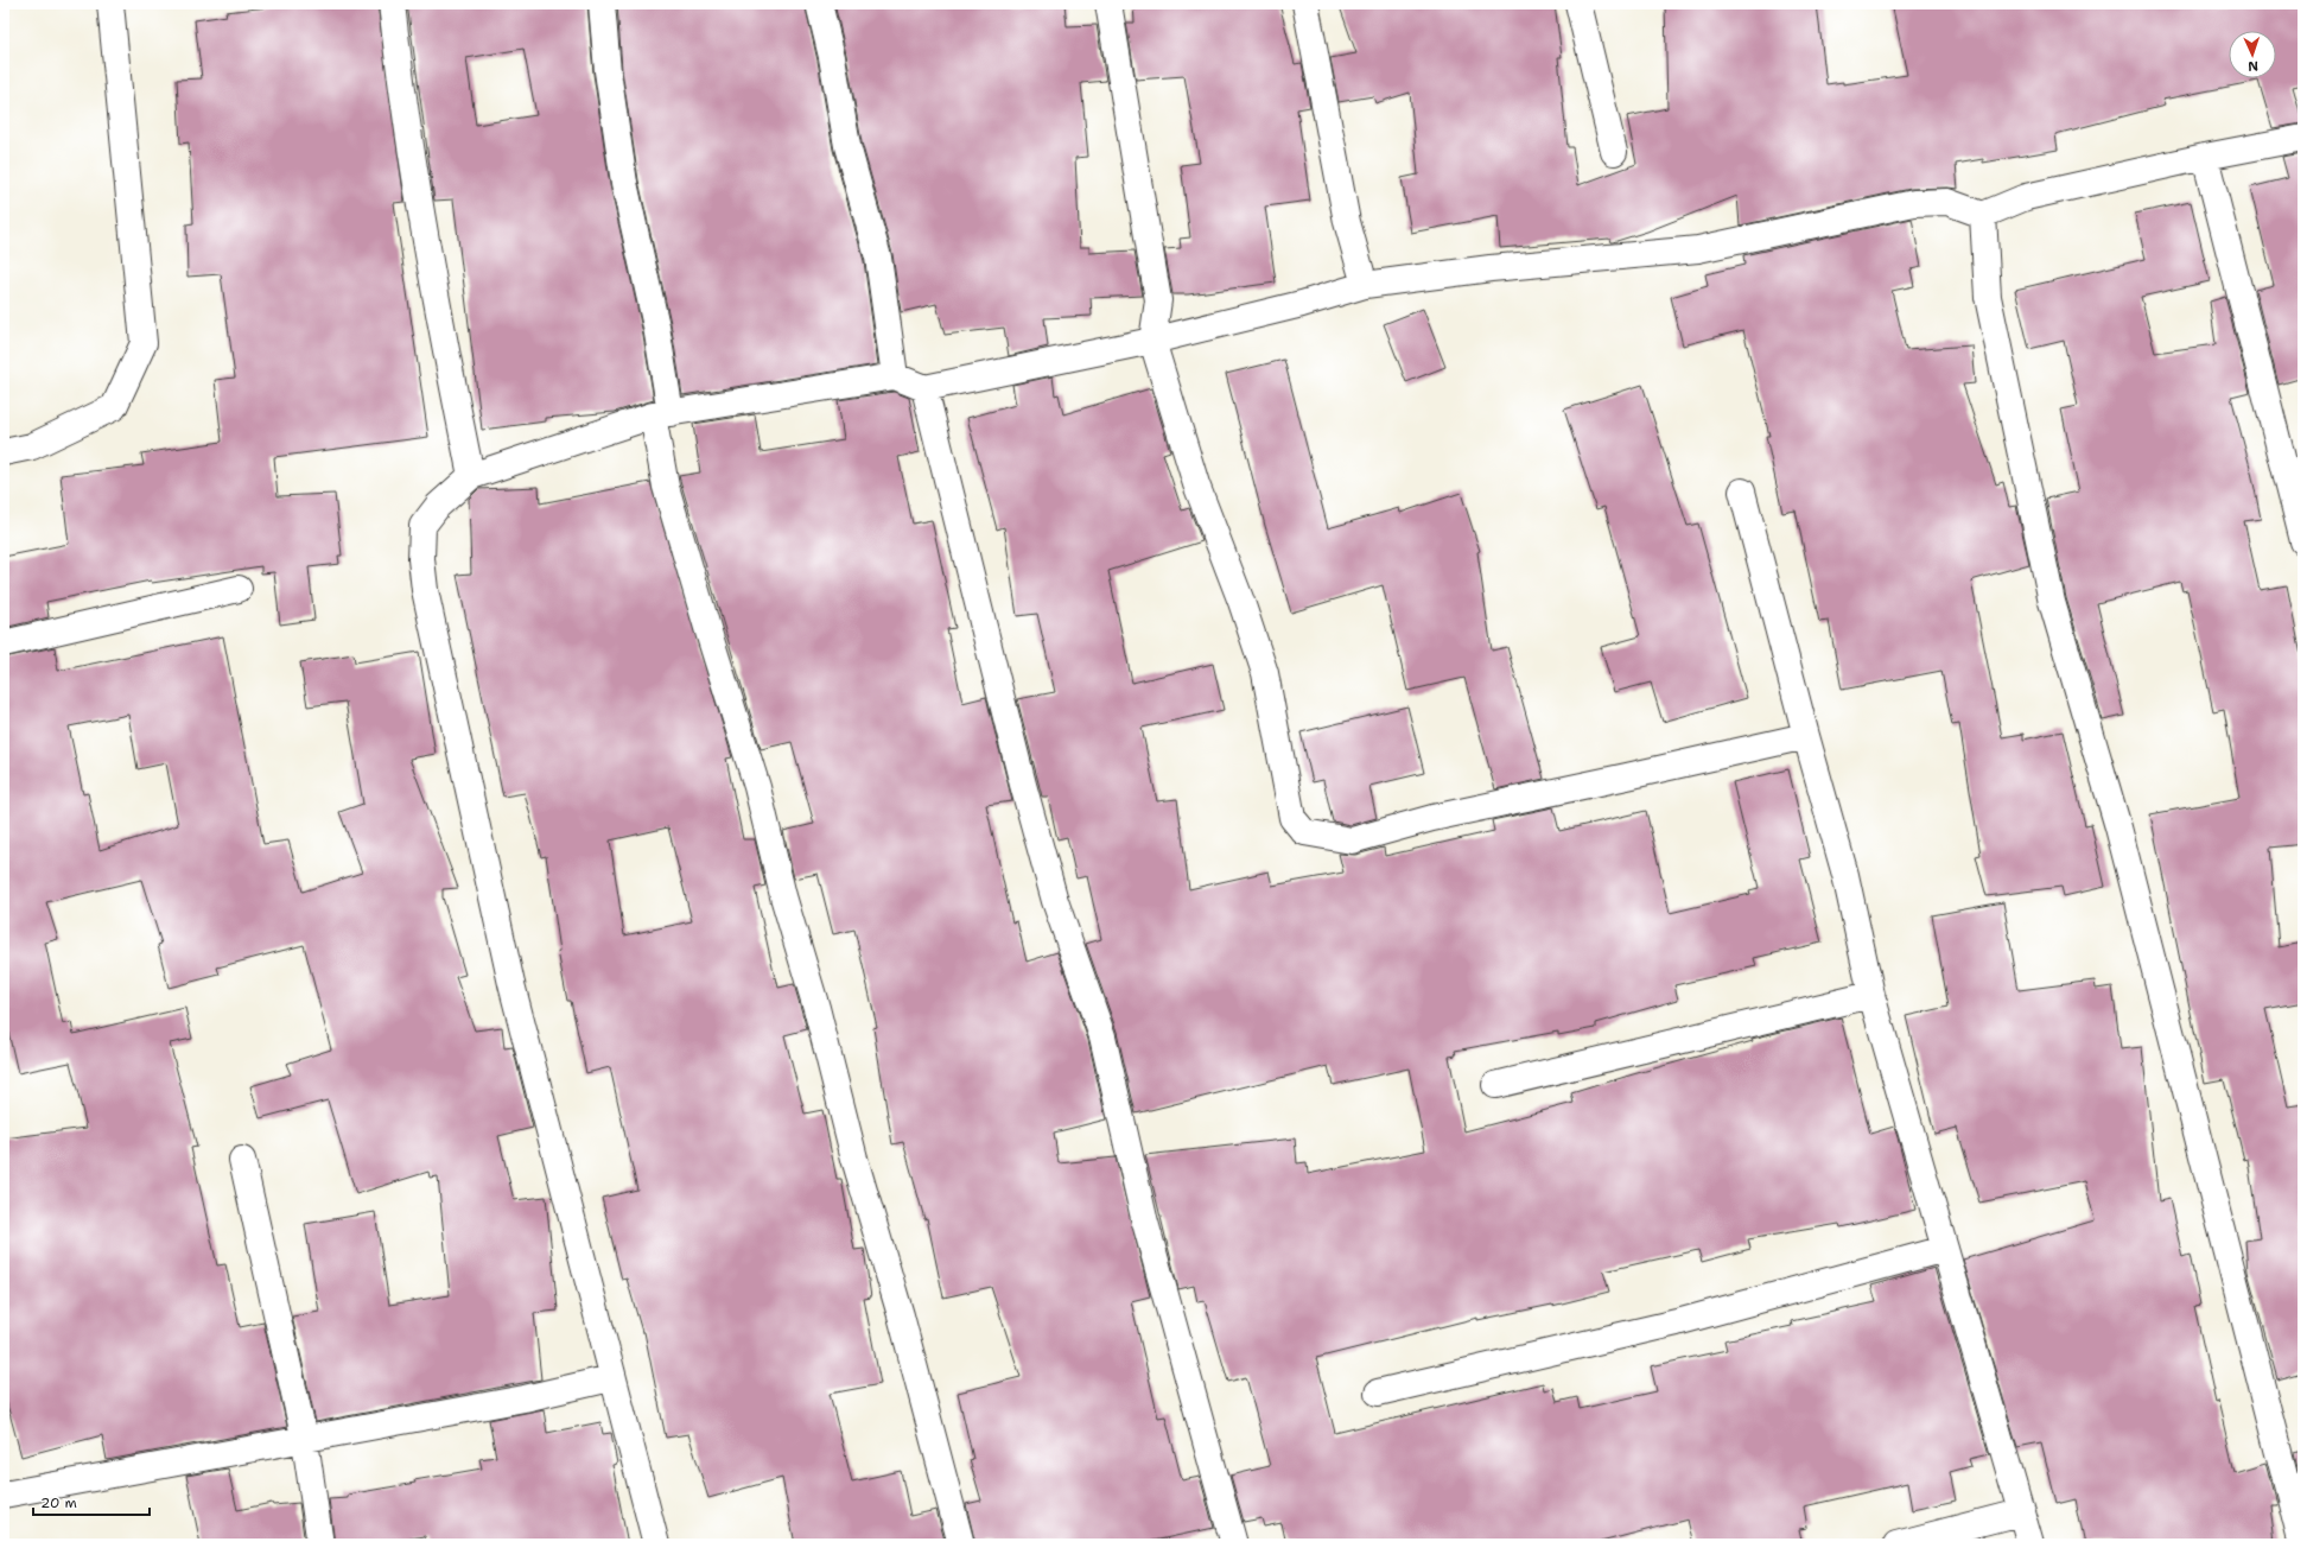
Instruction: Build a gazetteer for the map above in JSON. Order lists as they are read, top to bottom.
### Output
{
  "scale_bar": "20 m",
  "north": "bottom"
}
